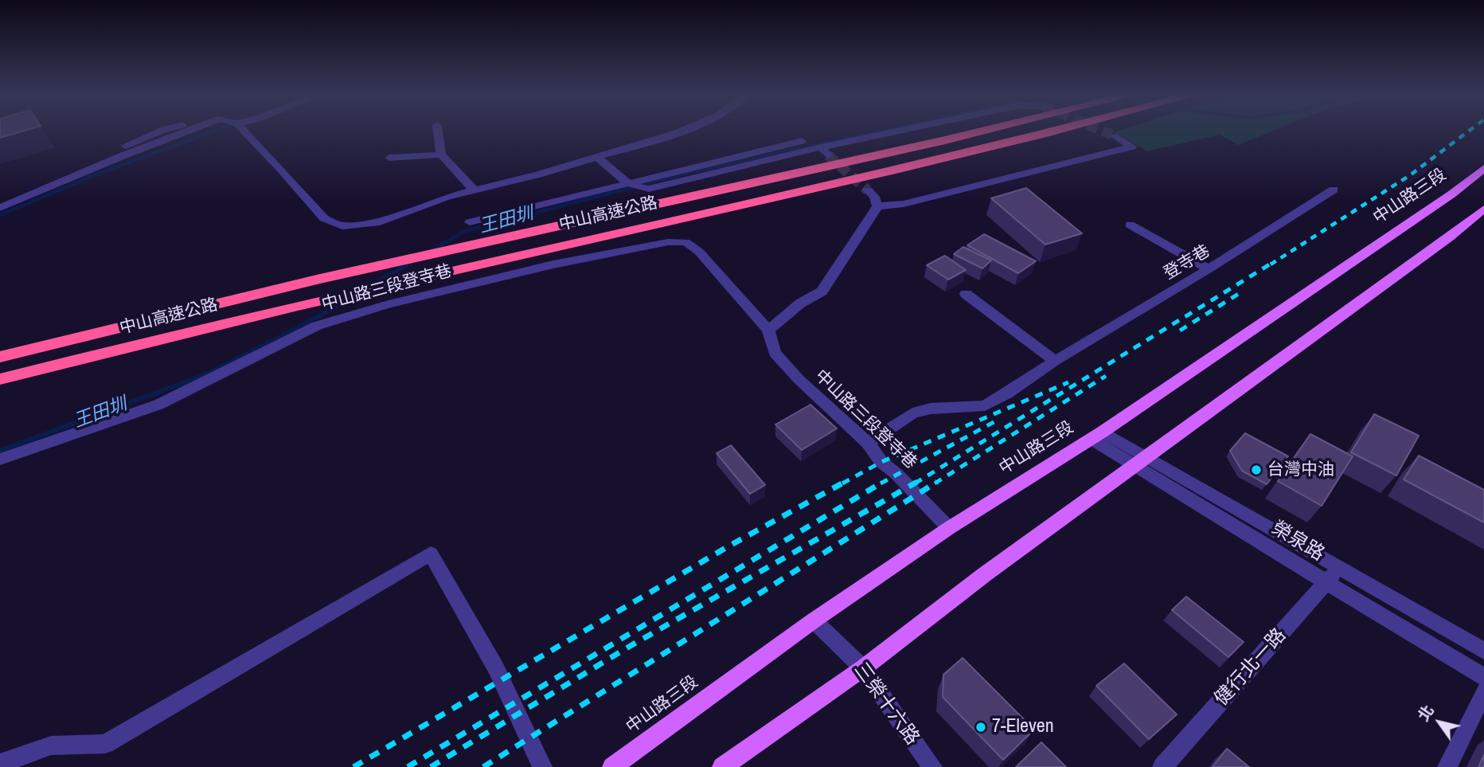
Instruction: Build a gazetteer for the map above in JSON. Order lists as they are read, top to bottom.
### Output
{
  "streets": {
    "highway": ["中山高速公路"],
    "main road": ["中山路三段"],
    "street": [
      "登寺巷",
      "中山路三段登寺巷",
      "榮泉路",
      "健行北一路",
      "三榮十六路"
    ]
  },
  "crossings": [
    ["中山路三段", "中山路三段登寺巷"],
    ["中山路三段", "榮泉路"],
    ["中山路三段", "三榮十六路"],
    ["登寺巷", "中山路三段登寺巷"],
    ["榮泉路", "健行北一路"]
  ],
  "water": ["王田圳"],
  "places": ["台灣中油", "7-Eleven"],
  "north": "top left"
}
